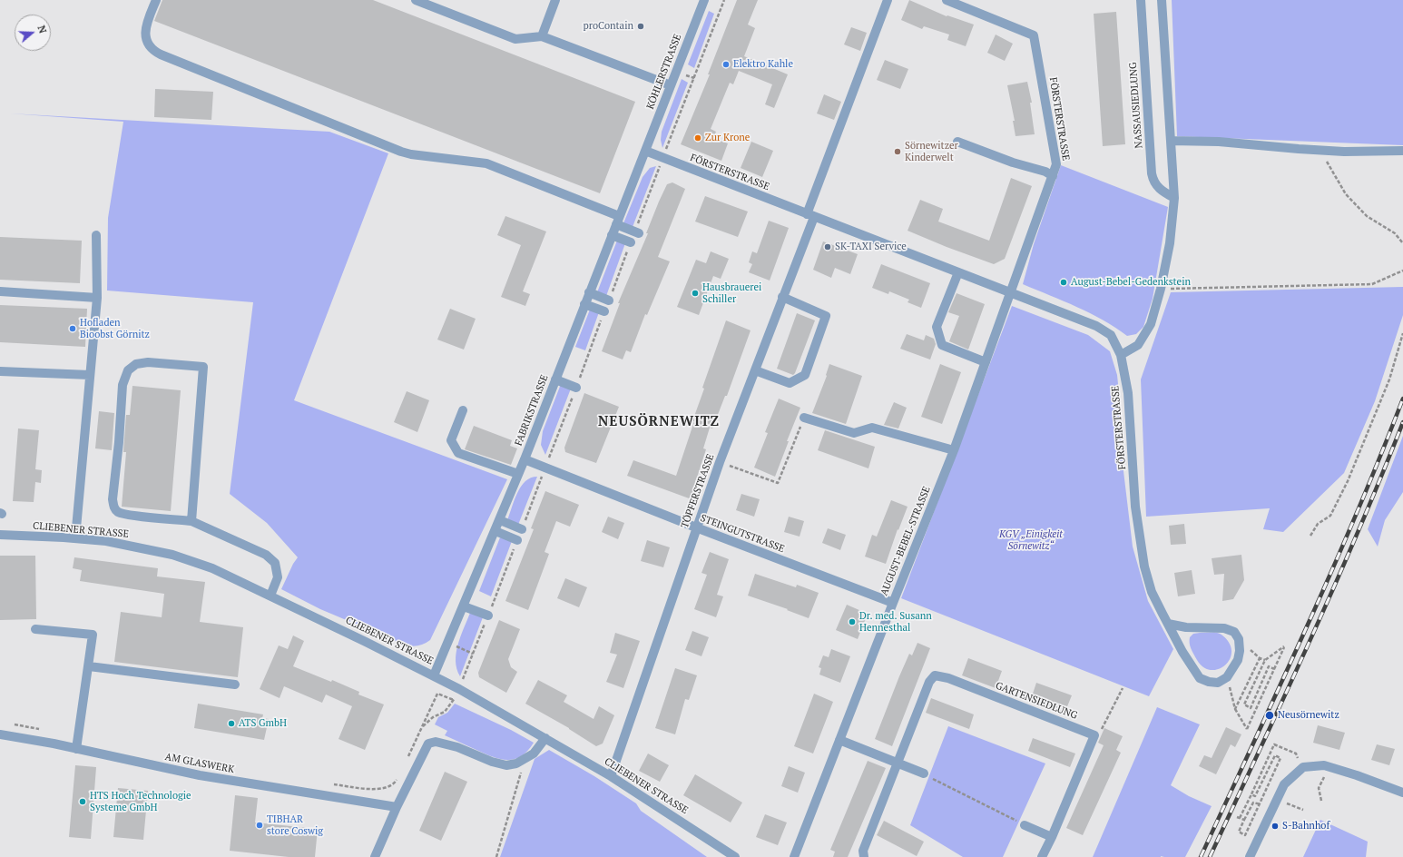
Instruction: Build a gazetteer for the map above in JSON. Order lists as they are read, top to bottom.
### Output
{
  "streets": {
    "street": [
      "KÖHLERSTRASSE",
      "NASSAUSIEDLUNG",
      "FÖRSTERSTRASSE",
      "FABRIKSTRASSE",
      "TÖPFERSTRASSE",
      "CLIEBENER STRASSE",
      "STEINGUTSTRASSE",
      "AUGUST-BEBEL-STRASSE",
      "GARTENSIEDLUNG",
      "AM GLASWERK"
    ]
  },
  "crossings": [
    ["KÖHLERSTRASSE", "FÖRSTERSTRASSE"],
    ["KÖHLERSTRASSE", "FABRIKSTRASSE"],
    ["FÖRSTERSTRASSE", "FABRIKSTRASSE"],
    ["FÖRSTERSTRASSE", "TÖPFERSTRASSE"],
    ["FÖRSTERSTRASSE", "AUGUST-BEBEL-STRASSE"],
    ["FABRIKSTRASSE", "CLIEBENER STRASSE"],
    ["FABRIKSTRASSE", "STEINGUTSTRASSE"],
    ["TÖPFERSTRASSE", "CLIEBENER STRASSE"],
    ["TÖPFERSTRASSE", "STEINGUTSTRASSE"],
    ["STEINGUTSTRASSE", "AUGUST-BEBEL-STRASSE"]
  ],
  "districts": ["NEUSÖRNEWITZ"],
  "parks": ["KGV „Einigkeit Sörnewitz“"],
  "places": [
    "proContain",
    "Elektro Kahle",
    "Zur Krone",
    "Sörnewitzer Kinderwelt",
    "SK-TAXI Service",
    "August-Bebel-Gedenkstein",
    "Hausbrauerei Schiller",
    "Hofladen Bioobst Görnitz",
    "Dr. med. Susann Hennesthal",
    "Neusörnewitz",
    "ATS GmbH",
    "HTS Hoch Technologie Systeme GmbH",
    "TIBHAR store Coswig",
    "S-Bahnhof"
  ],
  "north": "right"
}
